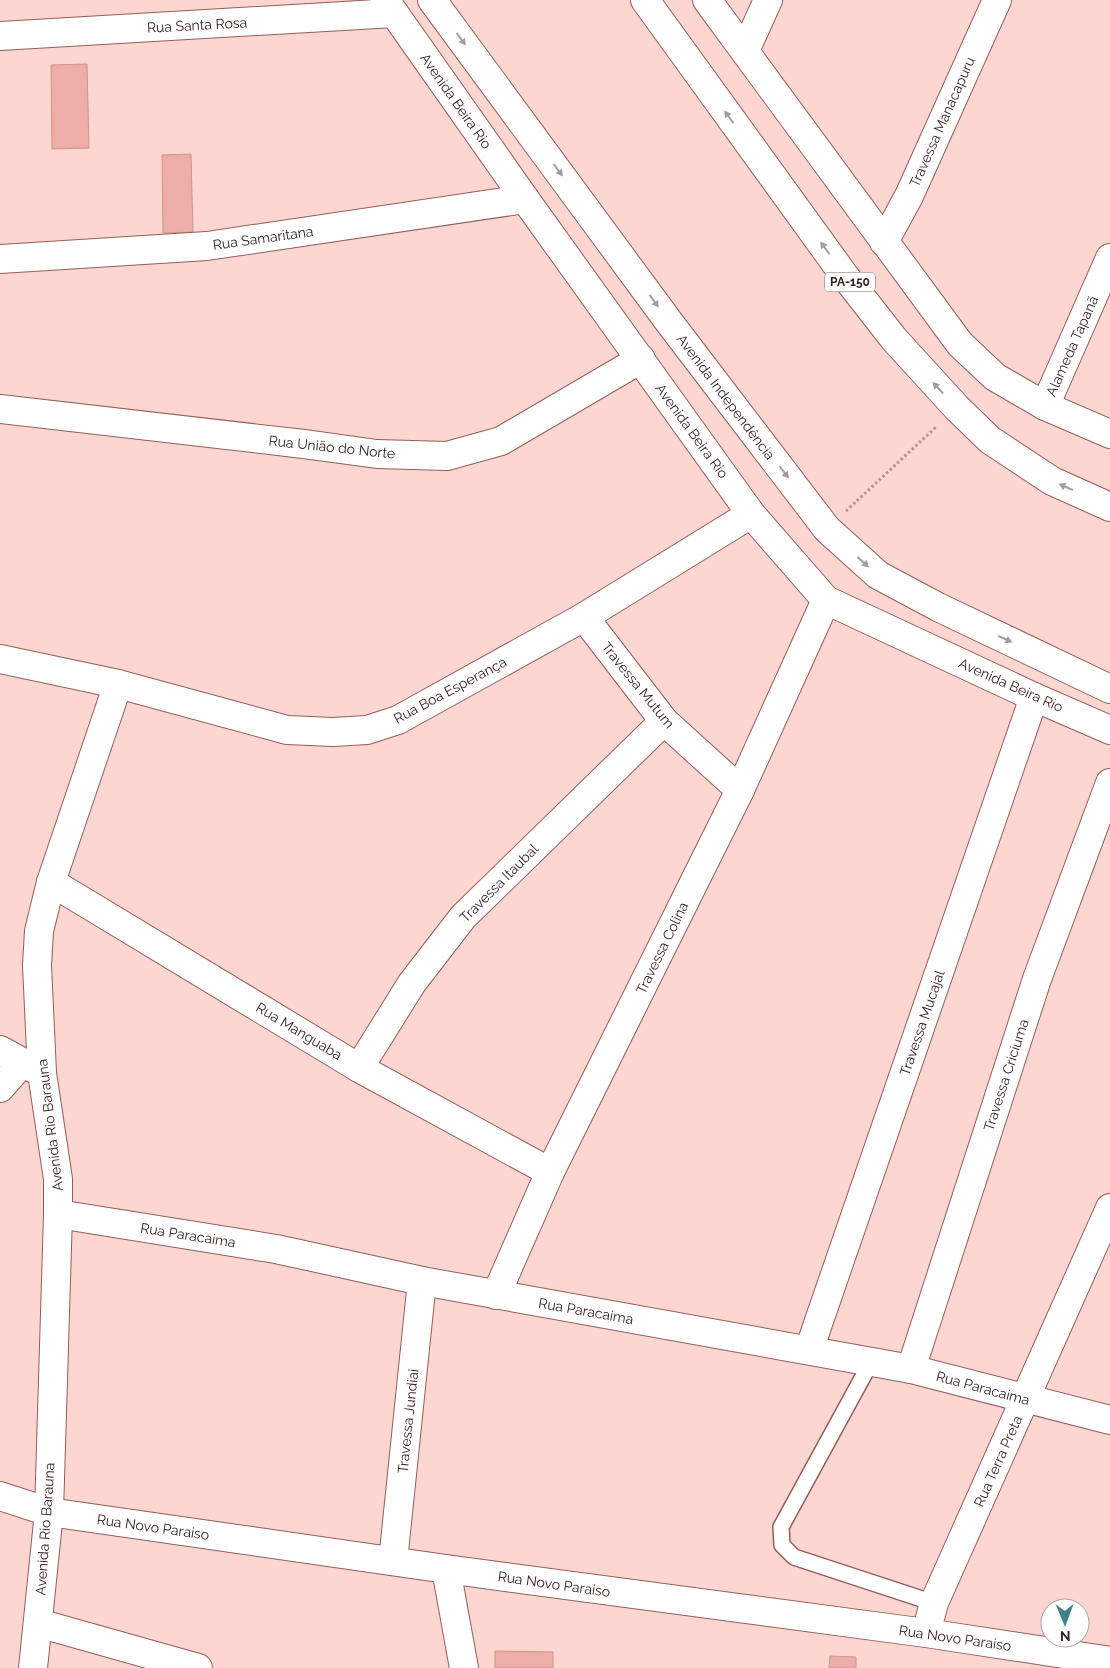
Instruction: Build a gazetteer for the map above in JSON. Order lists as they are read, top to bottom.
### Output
{
  "streets": {
    "street": [
      "Rua Santa Rosa",
      "Avenida Beira Rio",
      "Travessa Manacapuru",
      "Rua Samaritana",
      "PA-150",
      "Alameda Tapanã",
      "Avenida Independência",
      "Rua União do Norte",
      "Travessa Mutum",
      "Rua Boa Esperança",
      "Travessa Itaubal",
      "Travessa Colina",
      "Travessa Mucajal",
      "Rua Manguaba",
      "Travessa Criciuma",
      "Avenida Rio Barauna",
      "Rua Paracaima",
      "Travessa Jundiai",
      "Rua Terra Preta",
      "Rua Novo Paraiso"
    ]
  },
  "crossings": [
    ["Rua Santa Rosa", "Avenida Beira Rio"],
    ["Avenida Beira Rio", "Rua Samaritana"],
    ["Avenida Beira Rio", "Rua União do Norte"],
    ["Avenida Beira Rio", "Rua Boa Esperança"],
    ["Avenida Beira Rio", "Travessa Colina"],
    ["Avenida Beira Rio", "Travessa Mucajal"],
    ["Travessa Mutum", "Rua Boa Esperança"],
    ["Travessa Mutum", "Travessa Itaubal"],
    ["Travessa Mutum", "Travessa Colina"],
    ["Rua Boa Esperança", "Avenida Rio Barauna"],
    ["Travessa Itaubal", "Rua Manguaba"],
    ["Travessa Colina", "Rua Manguaba"],
    ["Travessa Colina", "Rua Paracaima"],
    ["Travessa Mucajal", "Rua Paracaima"],
    ["Rua Manguaba", "Avenida Rio Barauna"],
    ["Travessa Criciuma", "Rua Paracaima"],
    ["Avenida Rio Barauna", "Rua Paracaima"],
    ["Avenida Rio Barauna", "Rua Novo Paraiso"],
    ["Rua Paracaima", "Travessa Jundiai"],
    ["Rua Paracaima", "Rua Terra Preta"],
    ["Travessa Jundiai", "Rua Novo Paraiso"],
    ["Rua Terra Preta", "Rua Novo Paraiso"]
  ],
  "north": "bottom"
}
